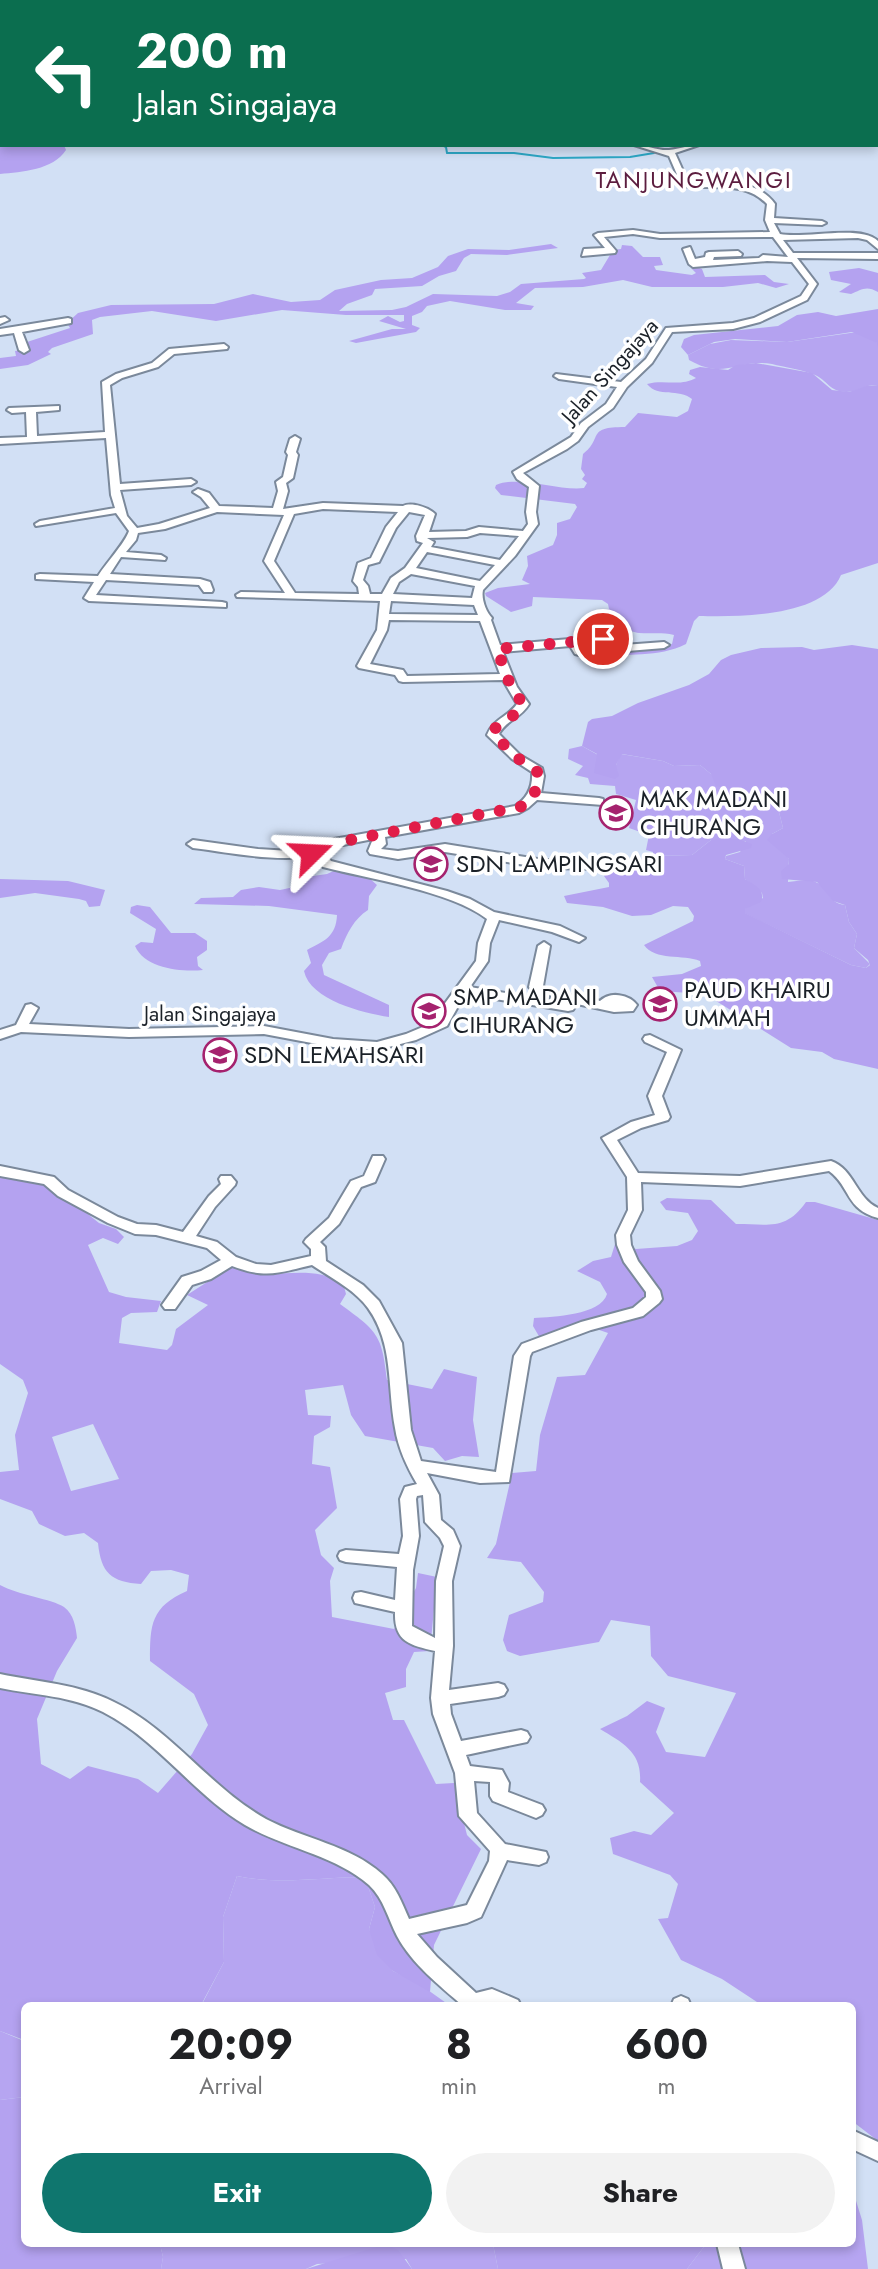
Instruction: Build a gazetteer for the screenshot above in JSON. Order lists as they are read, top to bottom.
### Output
{
  "streets": {
    "street": ["Jalan Singajaya"]
  },
  "districts": ["TANJUNGWANGI"],
  "places": {
    "school or university": [
      "MAK MADANI CIHURANG",
      "SDN LAMPINGSARI",
      "PAUD KHAIRU UMMAH",
      "SMP MADANI CIHURANG",
      "SDN LEMAHSARI"
    ]
  },
  "page": {
    "turn": ["200 m", "Jalan Singajaya"],
    "eta": [
      "20:09",
      "Arrival",
      "8",
      "min",
      "600",
      "m"
    ],
    "buttons": ["Exit", "Share"]
  }
}
